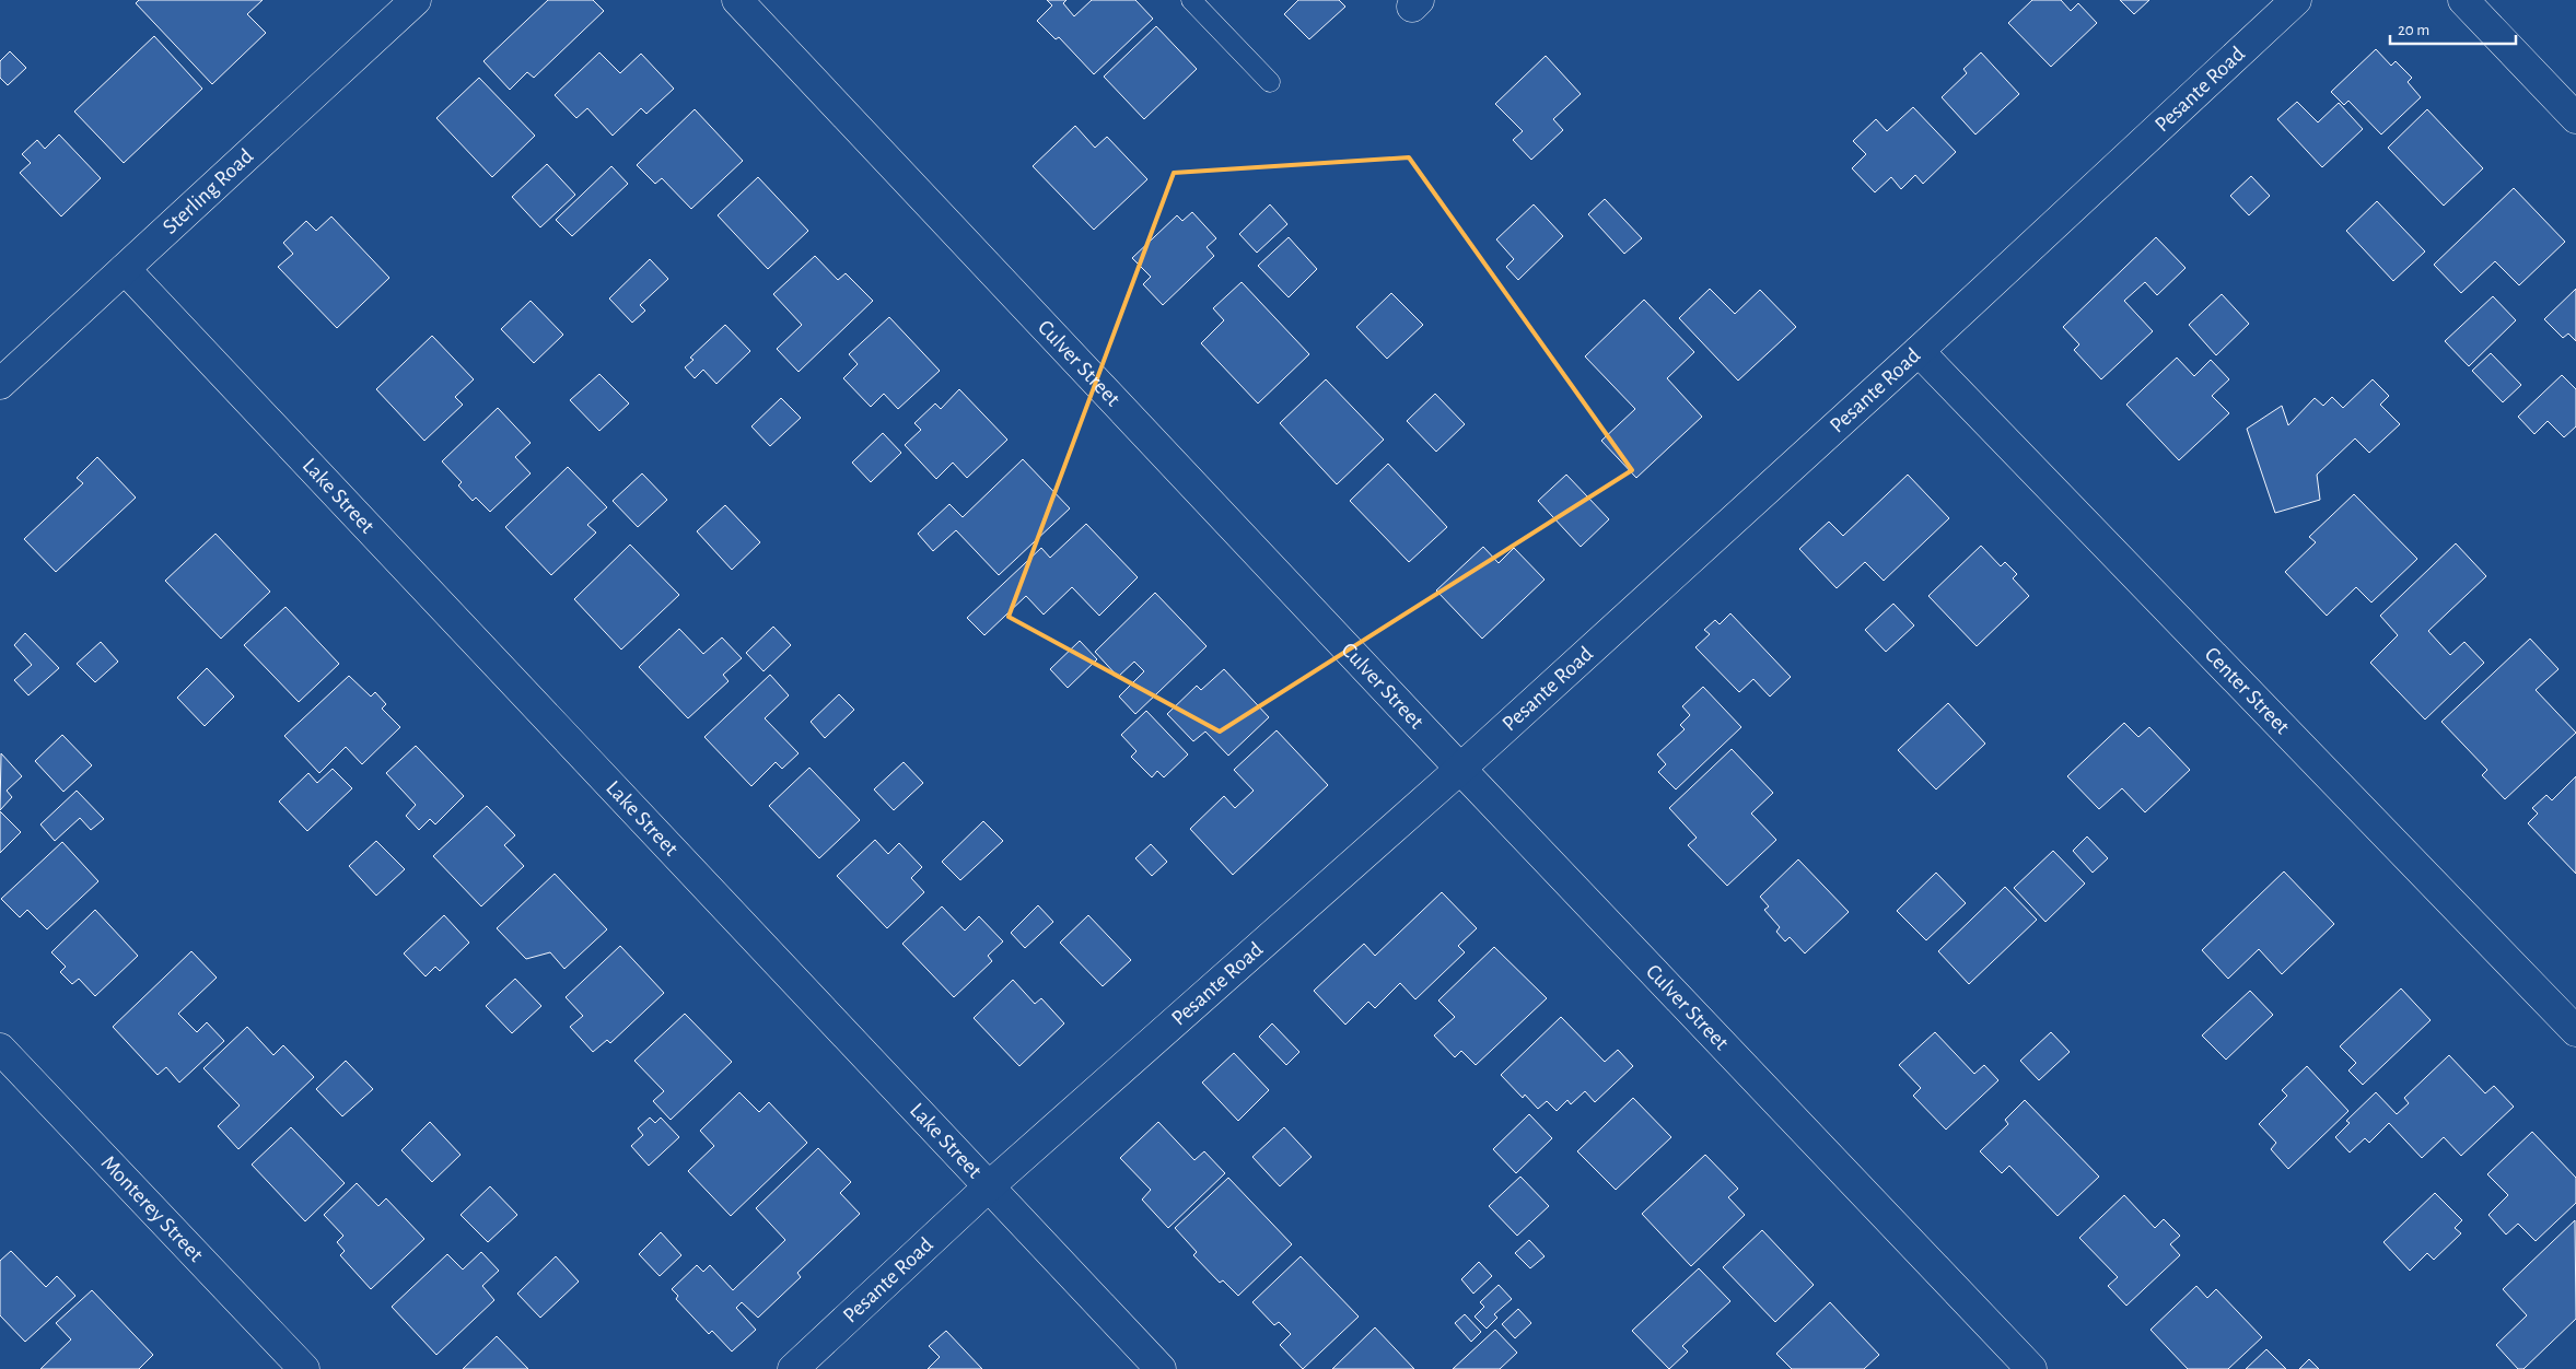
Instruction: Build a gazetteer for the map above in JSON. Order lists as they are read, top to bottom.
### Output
{
  "streets": {
    "street": [
      "Pesante Road",
      "Sterling Road",
      "Culver Street",
      "Lake Street",
      "Center Street",
      "Monterey Street"
    ]
  },
  "crossings": [
    ["Pesante Road", "Culver Street"],
    ["Pesante Road", "Lake Street"],
    ["Pesante Road", "Center Street"],
    ["Sterling Road", "Lake Street"]
  ],
  "scale_bar": "20 m"
}
